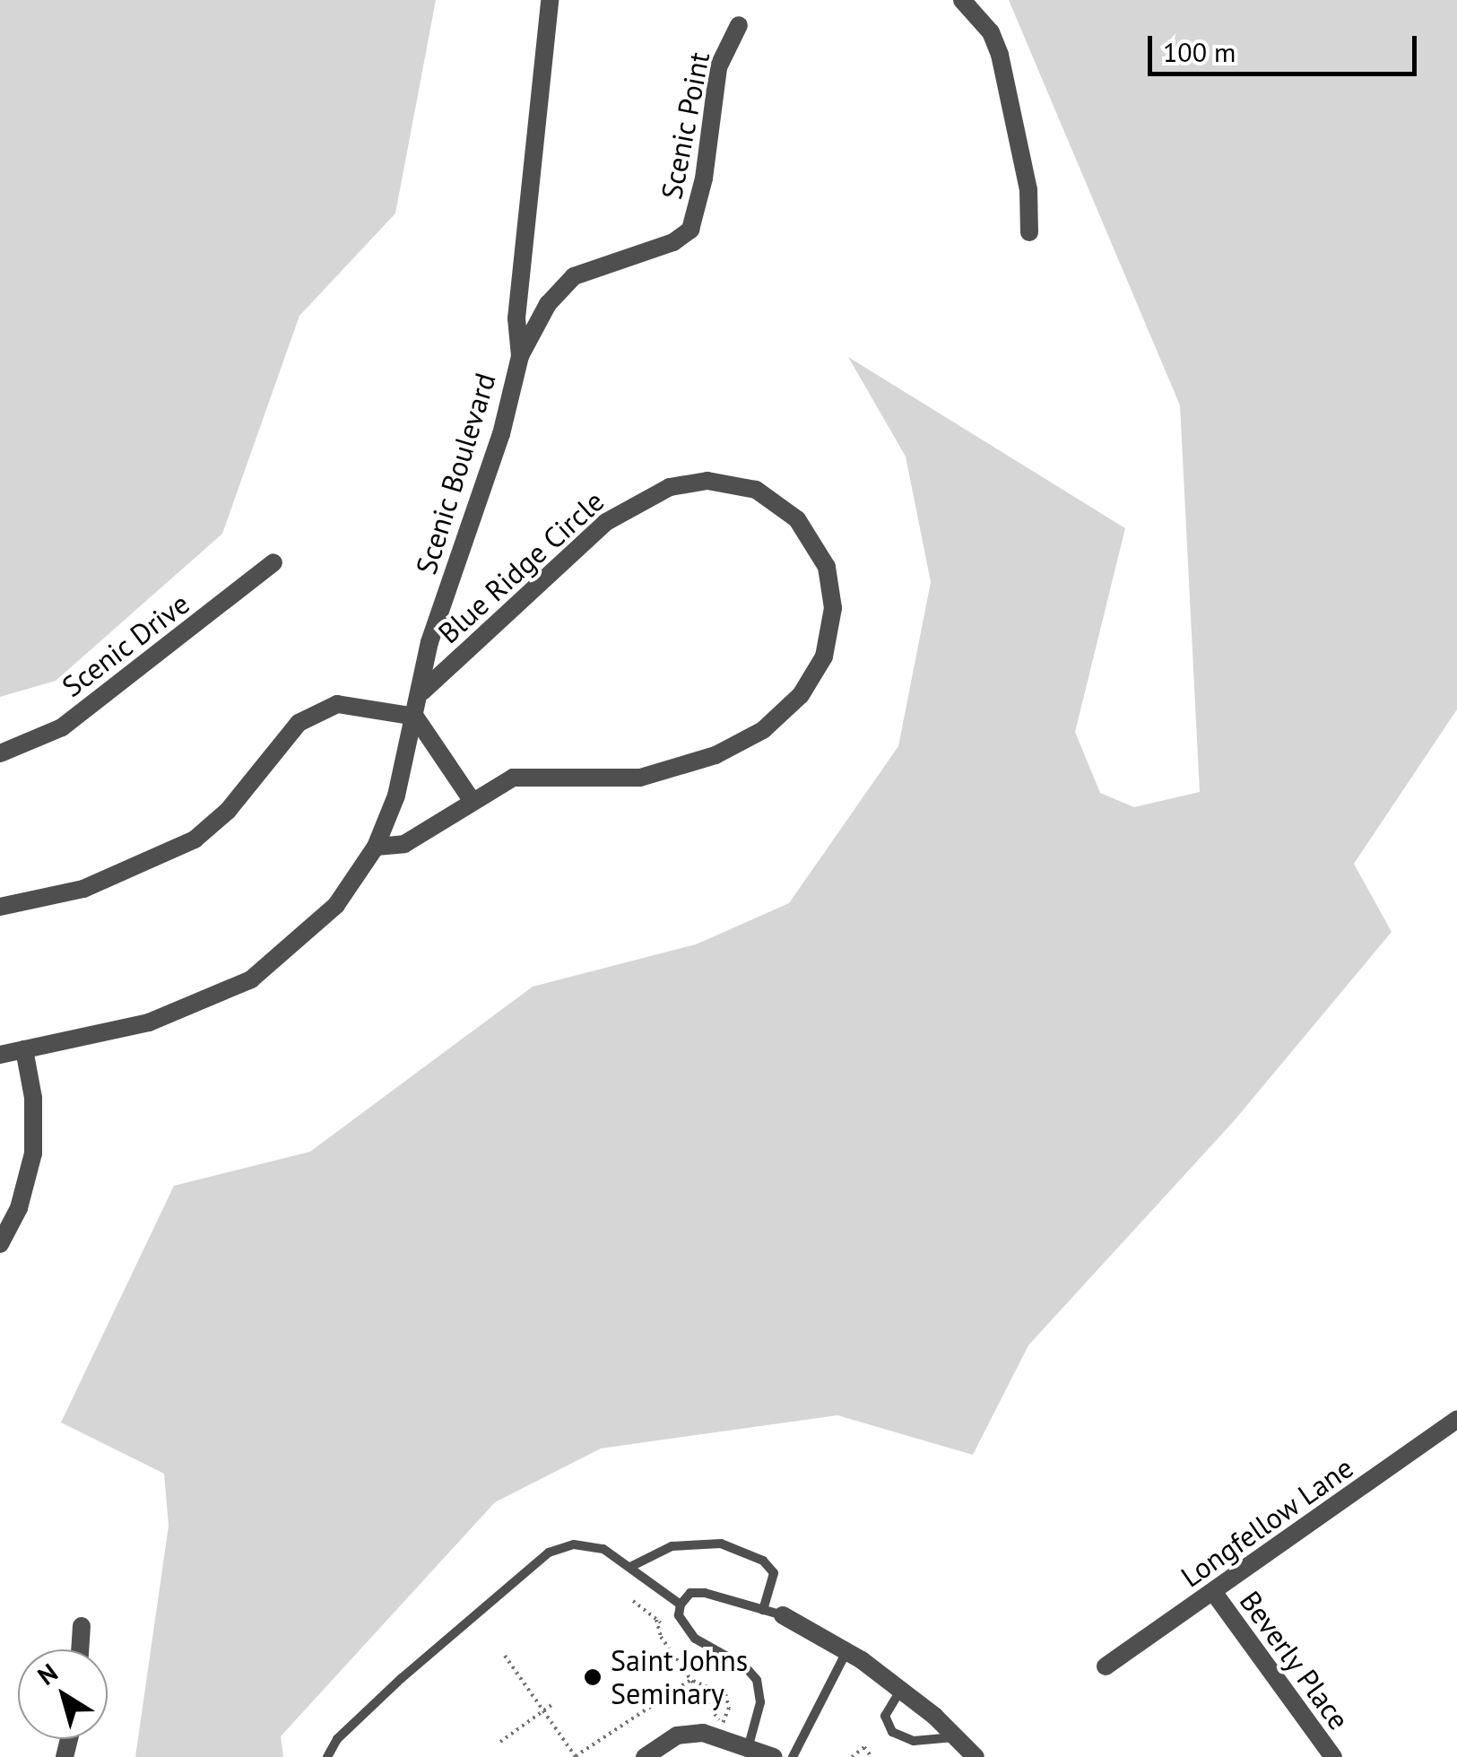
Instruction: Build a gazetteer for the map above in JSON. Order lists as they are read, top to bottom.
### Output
{
  "streets": {
    "street": [
      "Scenic Point",
      "Scenic Boulevard",
      "Blue Ridge Circle",
      "Scenic Drive",
      "Longfellow Lane",
      "Beverly Place"
    ]
  },
  "crossings": [
    ["Scenic Point", "Scenic Boulevard"],
    ["Scenic Boulevard", "Blue Ridge Circle"],
    ["Longfellow Lane", "Beverly Place"]
  ],
  "places": ["Saint Johns Seminary"],
  "scale_bar": "100 m",
  "north": "top left"
}
